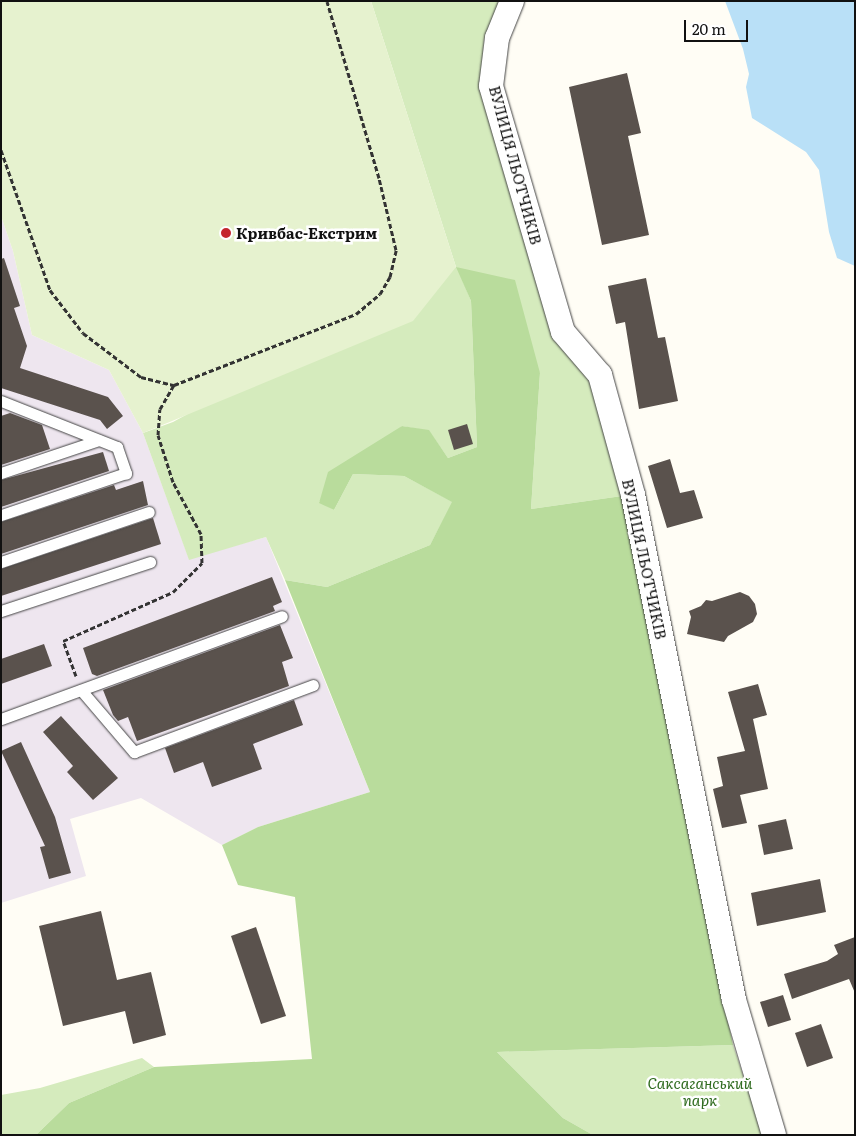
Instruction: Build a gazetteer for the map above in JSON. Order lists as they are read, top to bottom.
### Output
{
  "streets": {
    "street": ["ВУЛИЦЯ ЛЬОТЧИКІВ"]
  },
  "parks": ["Саксаганський парк"],
  "places": ["Кривбас-Екстрим"],
  "scale_bar": "20 m"
}
